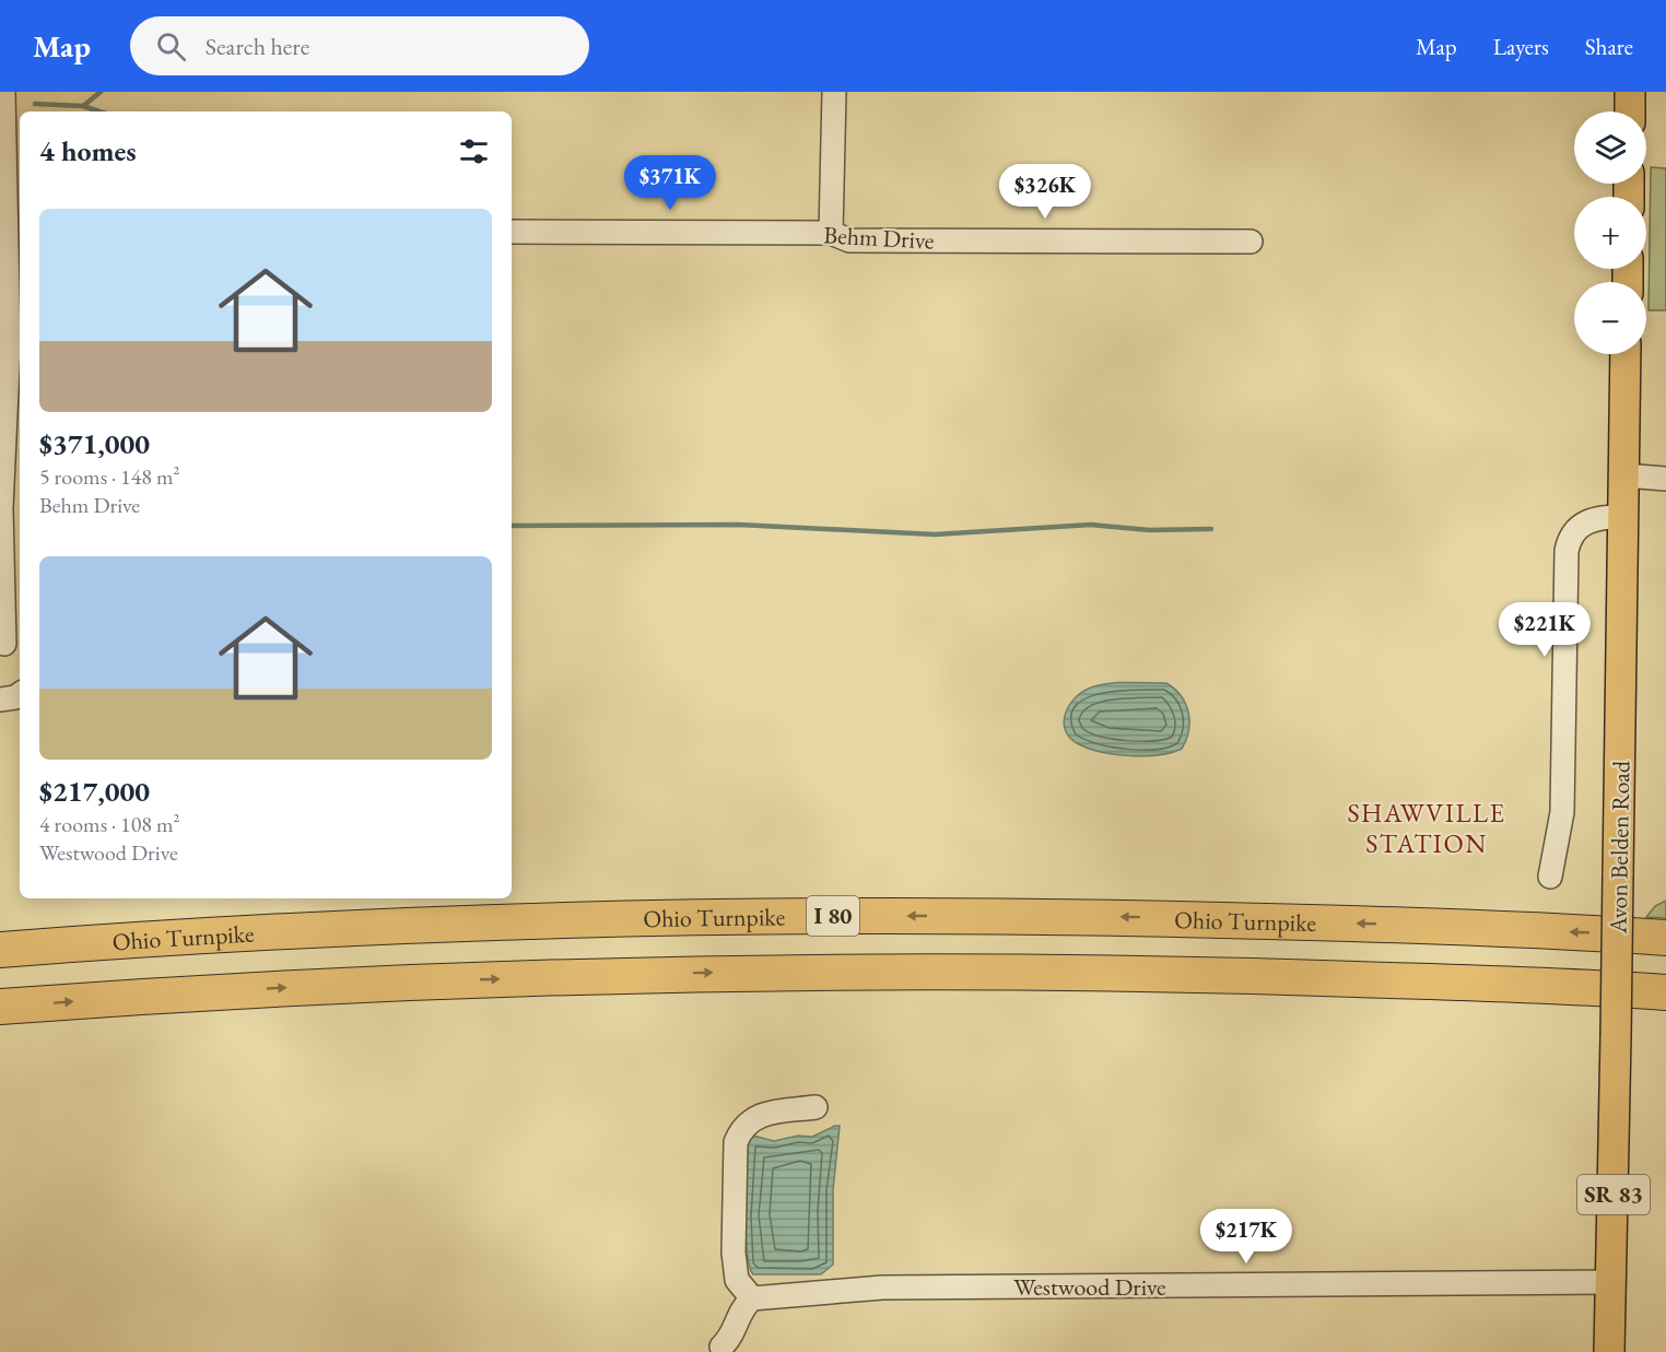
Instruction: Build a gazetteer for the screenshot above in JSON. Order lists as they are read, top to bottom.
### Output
{
  "streets": {
    "highway": ["I 80", "Ohio Turnpike"],
    "main road": ["Avon Belden Road", "SR 83"],
    "street": ["Behm Drive", "Westwood Drive"]
  },
  "crossings": [
    ["Avon Belden Road", "Westwood Drive"]
  ],
  "districts": ["SHAWVILLE STATION"],
  "page": {
    "header": "Map",
    "search": "Search here",
    "nav": ["Map", "Layers", "Share"],
    "map_buttons": ["+", "−"],
    "heading": "4 homes",
    "price": [
      "$371K",
      "$326K",
      "$221K",
      "$217K"
    ],
    "list": [
      {
        "name": "$371,000",
        "note": "5 rooms · 148 m² · Behm Drive"
      },
      {
        "name": "$217,000",
        "note": "4 rooms · 108 m² · Westwood Drive"
      }
    ]
  }
}
